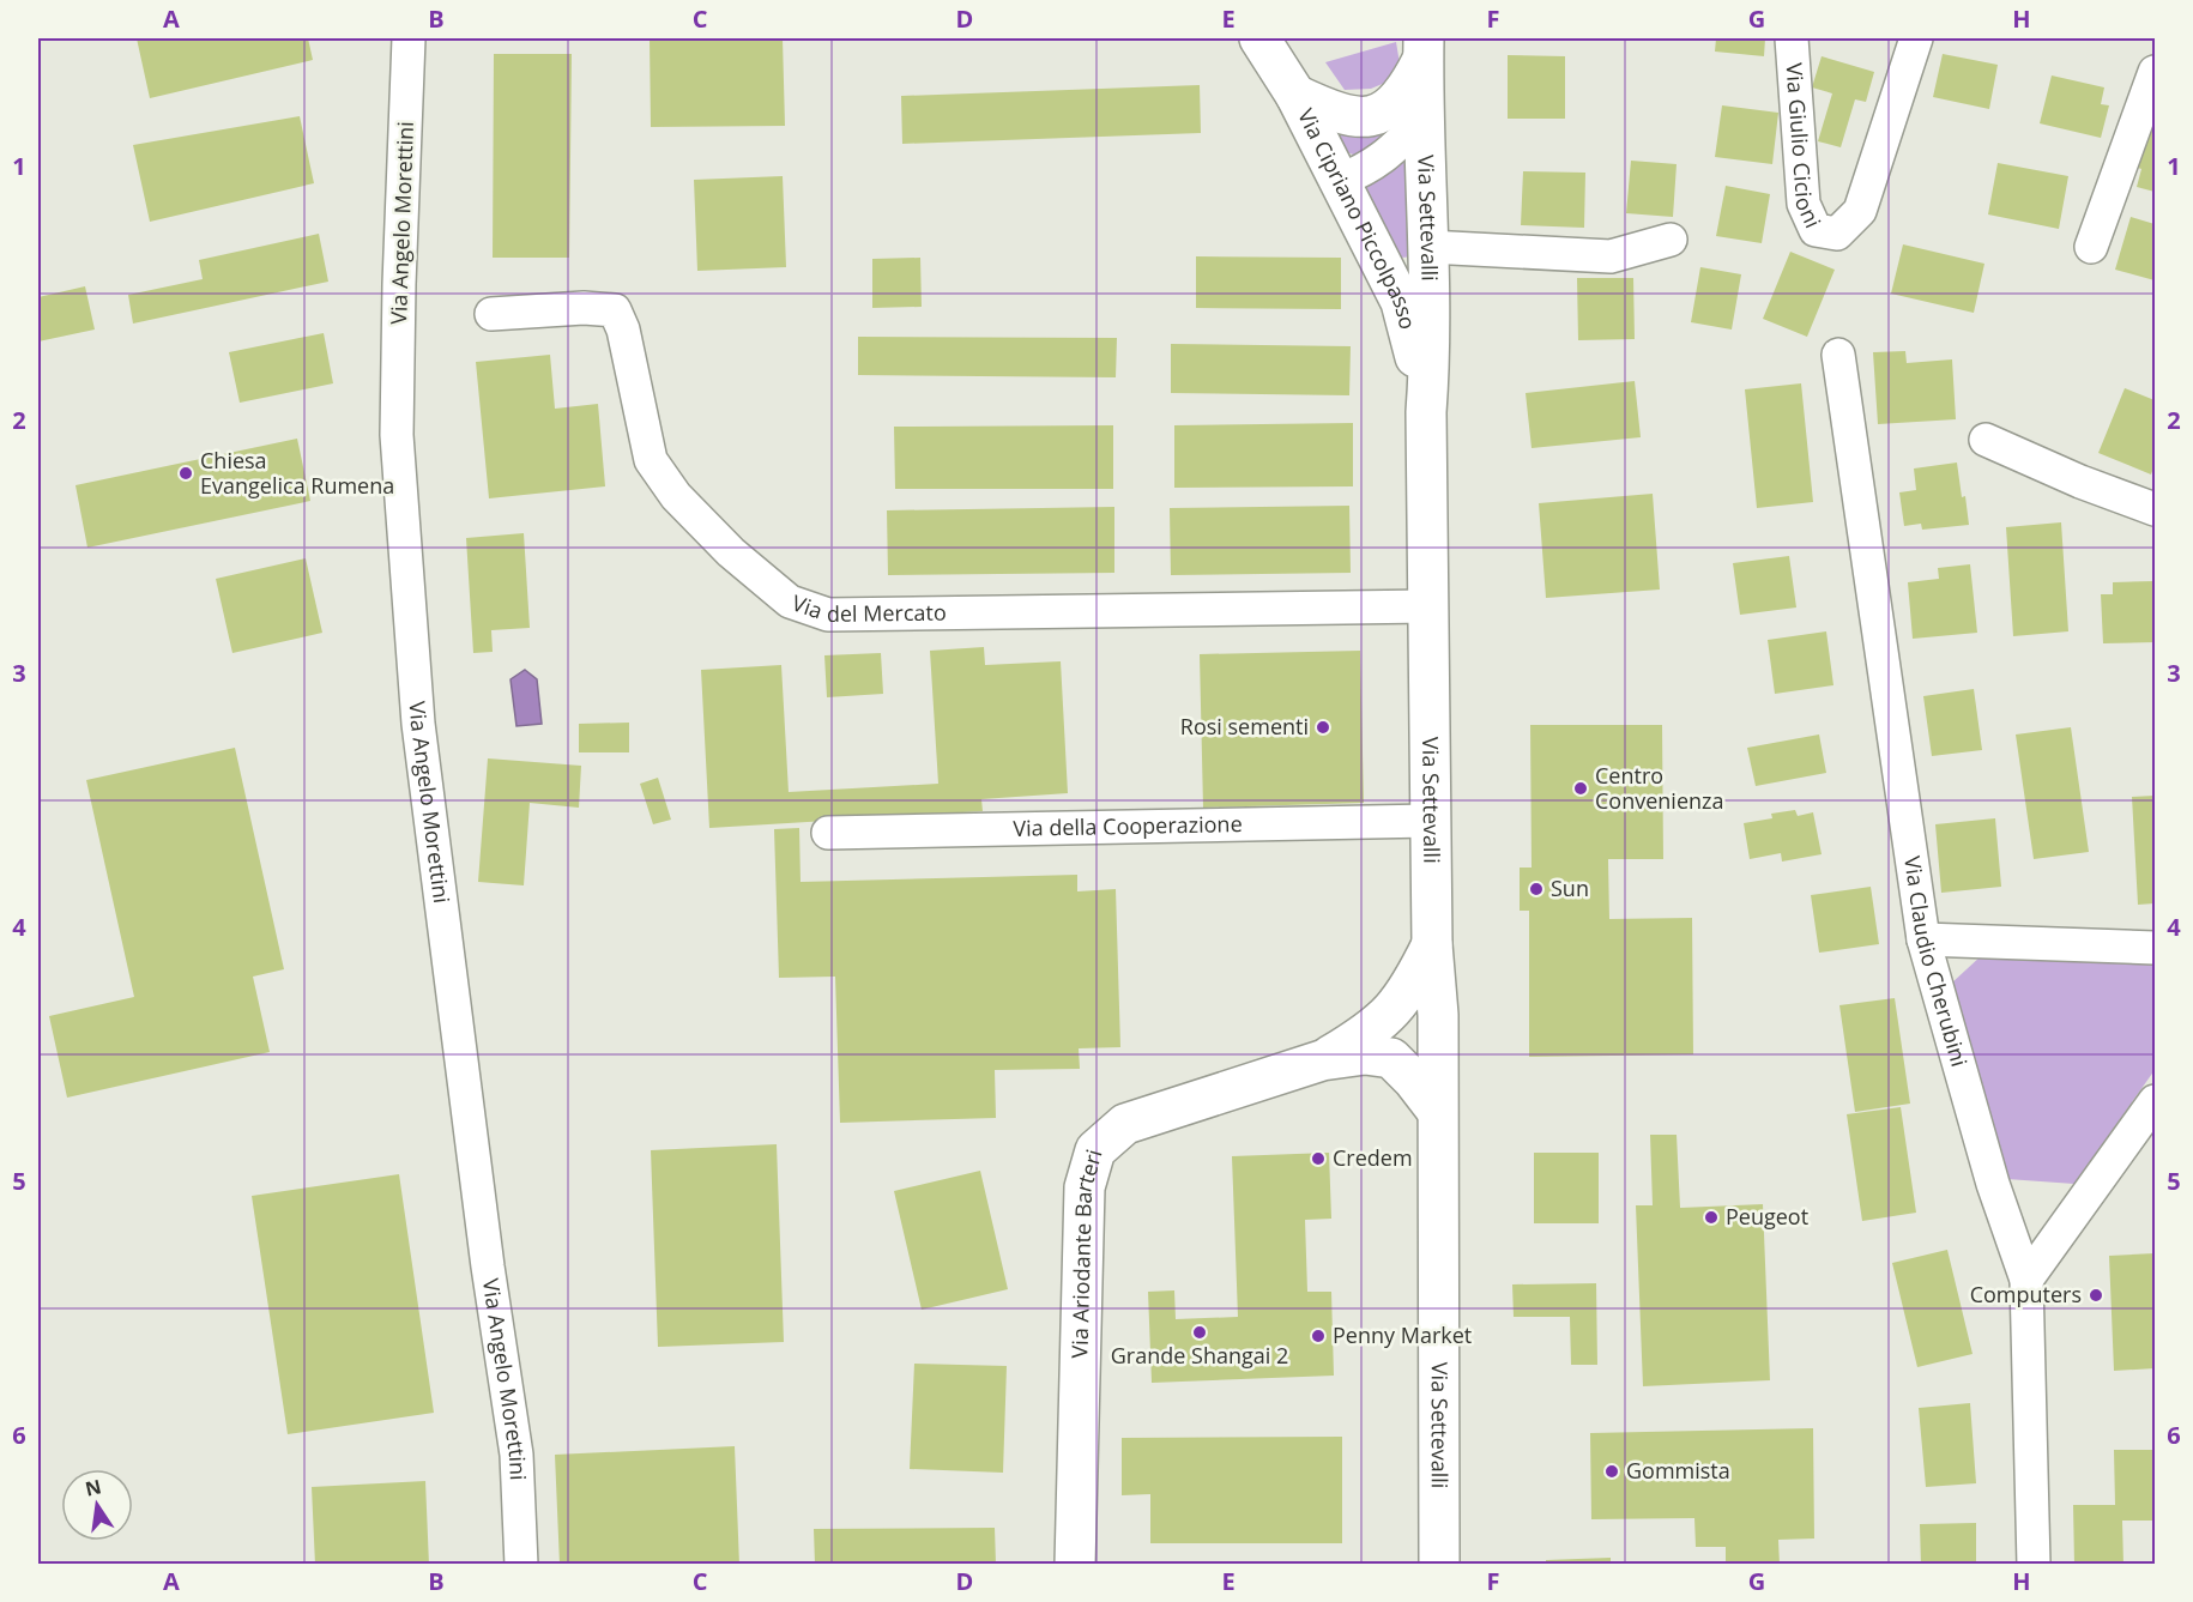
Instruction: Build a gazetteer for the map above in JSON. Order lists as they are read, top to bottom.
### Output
{
  "streets": {
    "main road": ["Via Settevalli", "Via Cipriano Piccolpasso", "Via Ariodante Barteri"],
    "street": [
      "Via Giulio Cicioni",
      "Via Angelo Morettini",
      "Via del Mercato",
      "Via della Cooperazione",
      "Via Claudio Cherubini"
    ]
  },
  "crossings": [
    ["Via Settevalli", "Via Cipriano Piccolpasso"],
    ["Via Settevalli", "Via del Mercato"],
    ["Via Settevalli", "Via della Cooperazione"]
  ],
  "places": [
    "Chiesa Evangelica Rumena",
    "Rosi sementi",
    "Centro Convenienza",
    "Sun",
    "Credem",
    "Peugeot",
    "Computers",
    "Grande Shangai 2",
    "Penny Market",
    "Gommista"
  ],
  "north": "top",
  "grid": {
    "columns": [
      "A",
      "B",
      "C",
      "D",
      "E",
      "F",
      "G",
      "H"
    ],
    "rows": [
      "1",
      "2",
      "3",
      "4",
      "5",
      "6"
    ]
  }
}
